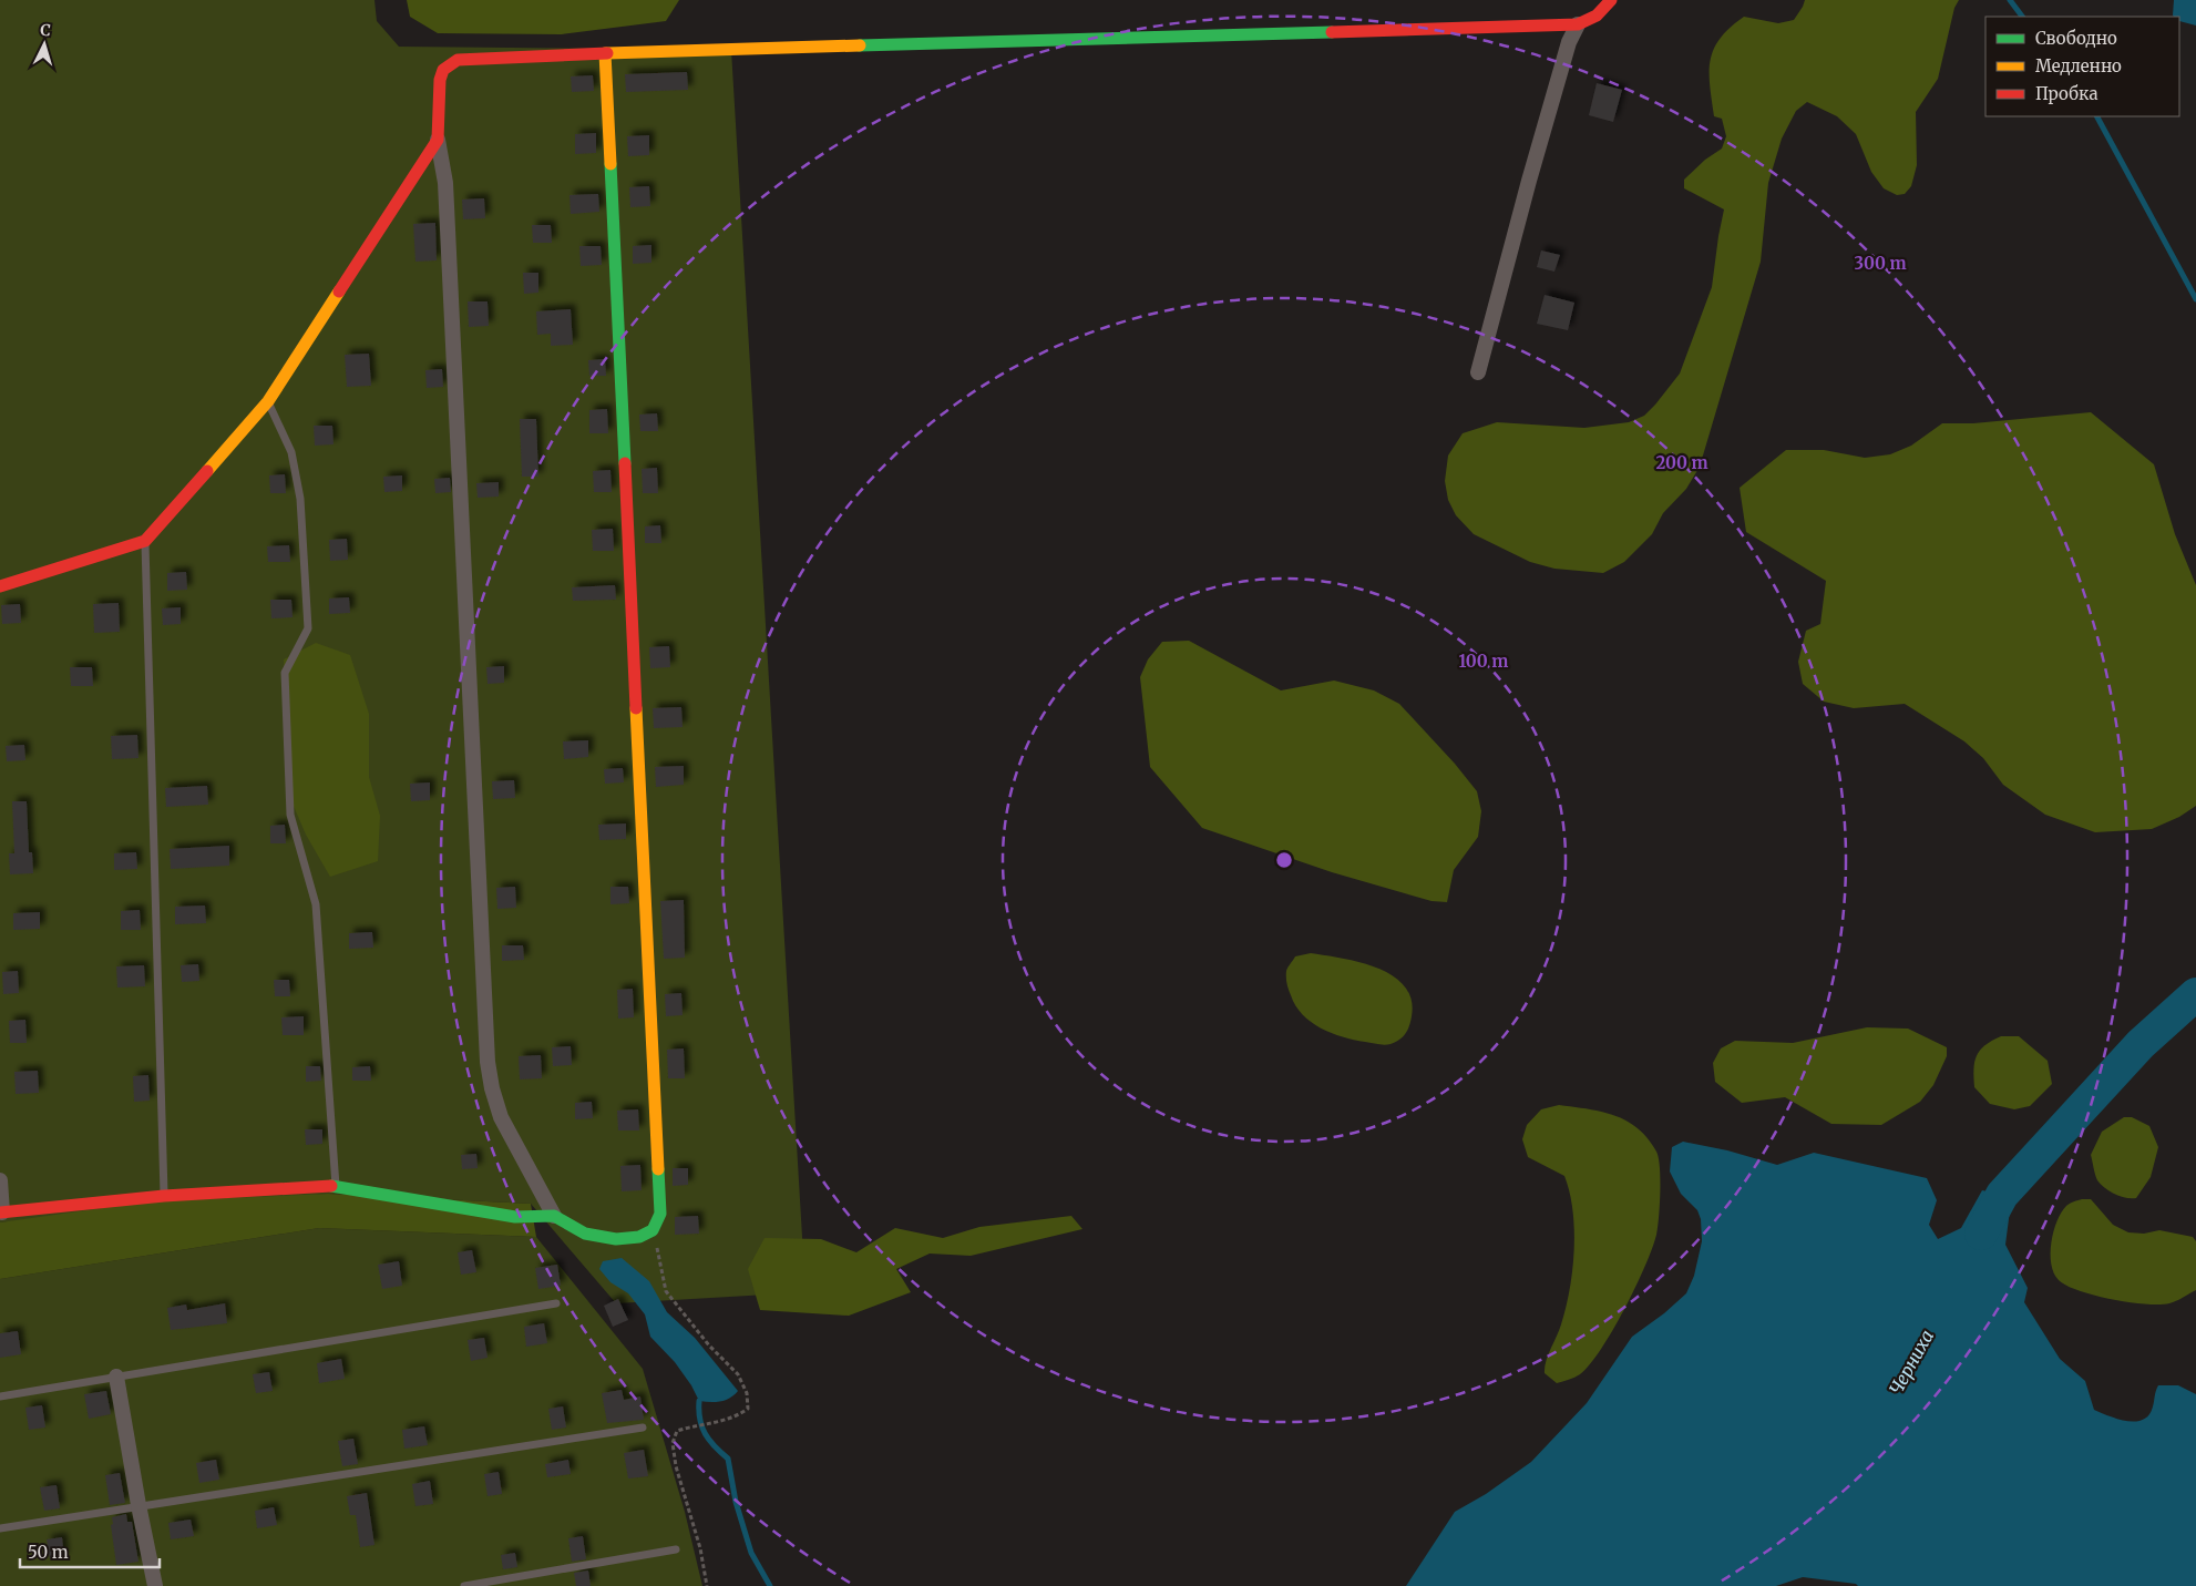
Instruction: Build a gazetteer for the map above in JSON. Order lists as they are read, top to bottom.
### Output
{
  "water": ["Черниха"],
  "legend": ["Свободно", "Медленно", "Пробка"],
  "scale_bar": "50 m",
  "north": "top",
  "rings": ["300 m", "200 m", "100 m"]
}
